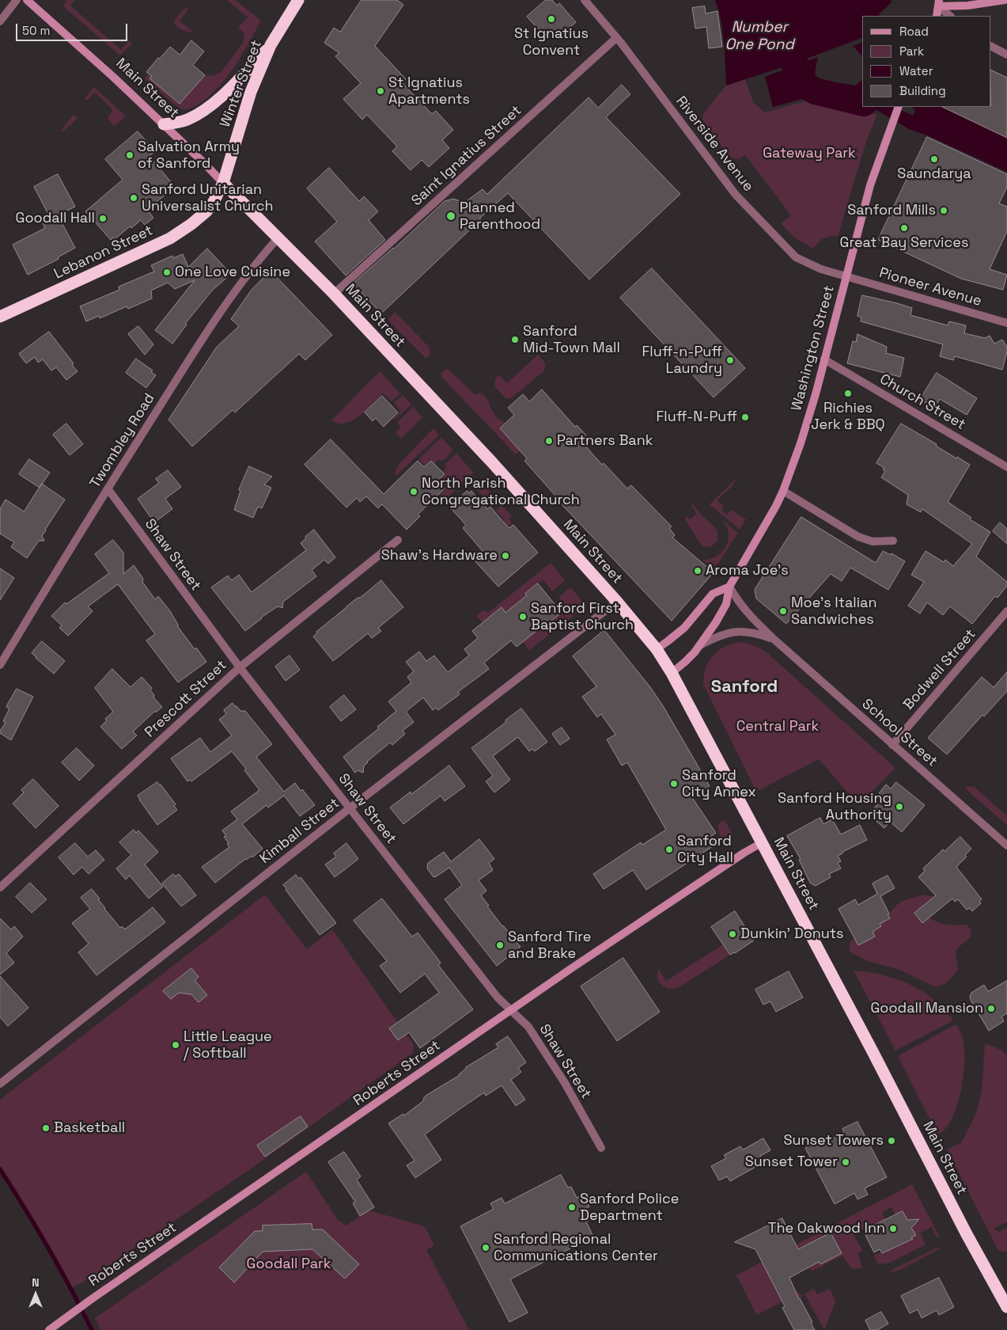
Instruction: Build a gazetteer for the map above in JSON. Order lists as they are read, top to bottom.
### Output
{
  "streets": {
    "highway": ["Winter Street", "Main Street", "Lebanon Street"],
    "street": [
      "Riverside Avenue",
      "Saint Ignatius Street",
      "Pioneer Avenue",
      "Washington Street",
      "Church Street",
      "Twombley Road",
      "Shaw Street",
      "Bodwell Street",
      "Prescott Street",
      "School Street",
      "Kimball Street",
      "Roberts Street"
    ]
  },
  "crossings": [
    ["Winter Street", "Main Street"],
    ["Winter Street", "Lebanon Street"],
    ["Main Street", "Saint Ignatius Street"],
    ["Main Street", "Lebanon Street"],
    ["Main Street", "Washington Street"],
    ["Main Street", "Twombley Road"],
    ["Main Street", "Kimball Street"],
    ["Main Street", "Roberts Street"],
    ["Riverside Avenue", "Saint Ignatius Street"],
    ["Riverside Avenue", "Pioneer Avenue"],
    ["Riverside Avenue", "Washington Street"],
    ["Pioneer Avenue", "Washington Street"],
    ["Washington Street", "Church Street"],
    ["Washington Street", "School Street"],
    ["Twombley Road", "Shaw Street"],
    ["Shaw Street", "Prescott Street"],
    ["Shaw Street", "Kimball Street"],
    ["Shaw Street", "Roberts Street"],
    ["Bodwell Street", "School Street"]
  ],
  "districts": ["Sanford"],
  "water": ["Number One Pond"],
  "parks": ["Gateway Park", "Central Park", "Goodall Park"],
  "places": [
    "St Ignatius Convent",
    "St Ignatius Apartments",
    "Salvation Army of Sanford",
    "Saundarya",
    "Sanford Unitarian Universalist Church",
    "Sanford Mills",
    "Planned Parenthood",
    "Goodall Hall",
    "Great Bay Services",
    "One Love Cuisine",
    "Sanford Mid-Town Mall",
    "Fluff-n-Puff Laundry",
    "Richies Jerk & BBQ",
    "Fluff-N-Puff",
    "Partners Bank",
    "North Parish Congregational Church",
    "Shaw's Hardware",
    "Aroma Joe's",
    "Moe's Italian Sandwiches",
    "Sanford First Baptist Church",
    "Sanford City Annex",
    "Sanford Housing Authority",
    "Sanford City Hall",
    "Dunkin' Donuts",
    "Sanford Tire and Brake",
    "Goodall Mansion",
    "Little League / Softball",
    "Basketball",
    "Sunset Towers",
    "Sunset Tower",
    "Sanford Police Department",
    "The Oakwood Inn",
    "Sanford Regional Communications Center"
  ],
  "legend": [
    "Road",
    "Park",
    "Water",
    "Building"
  ],
  "scale_bar": "50 m",
  "north": "top"
}
